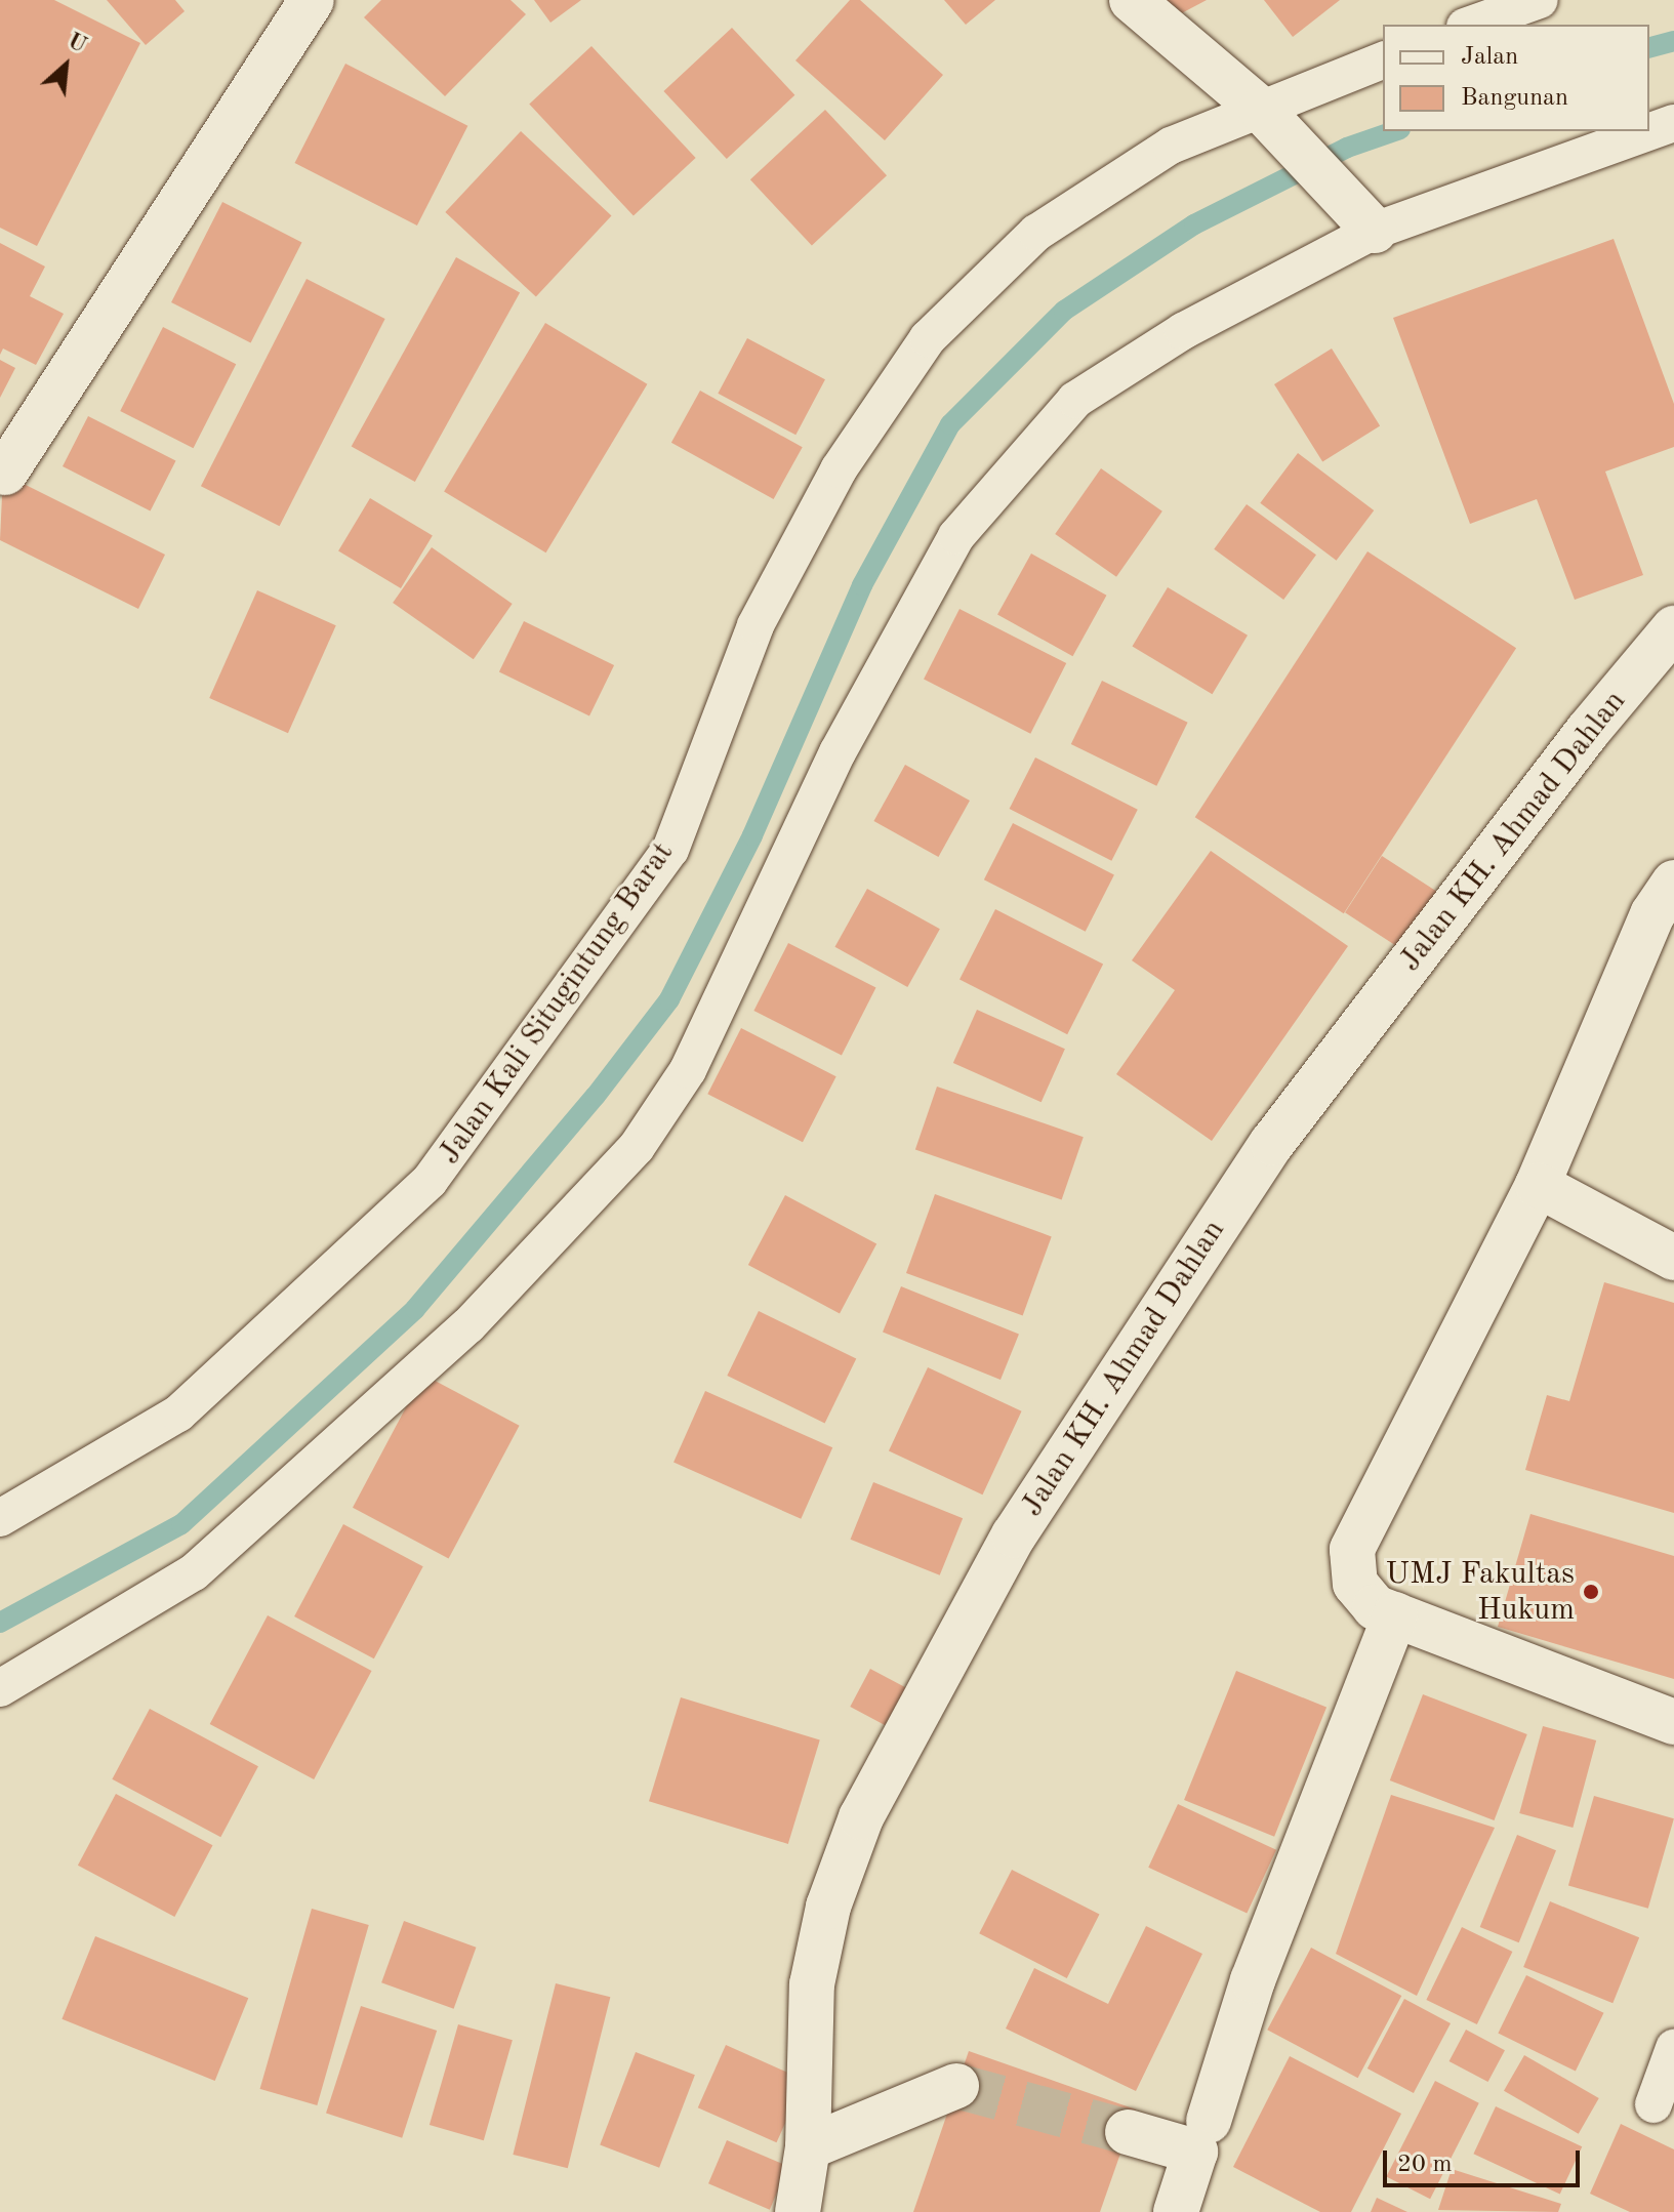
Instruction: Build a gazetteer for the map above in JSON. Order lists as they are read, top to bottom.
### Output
{
  "streets": {
    "street": ["Jalan KH. Ahmad Dahlan"],
    "lane": ["Jalan Kali Situgintung Barat"]
  },
  "places": ["UMJ Fakultas Hukum"],
  "legend": ["Jalan", "Bangunan"],
  "scale_bar": "20 m",
  "north": "top right"
}
